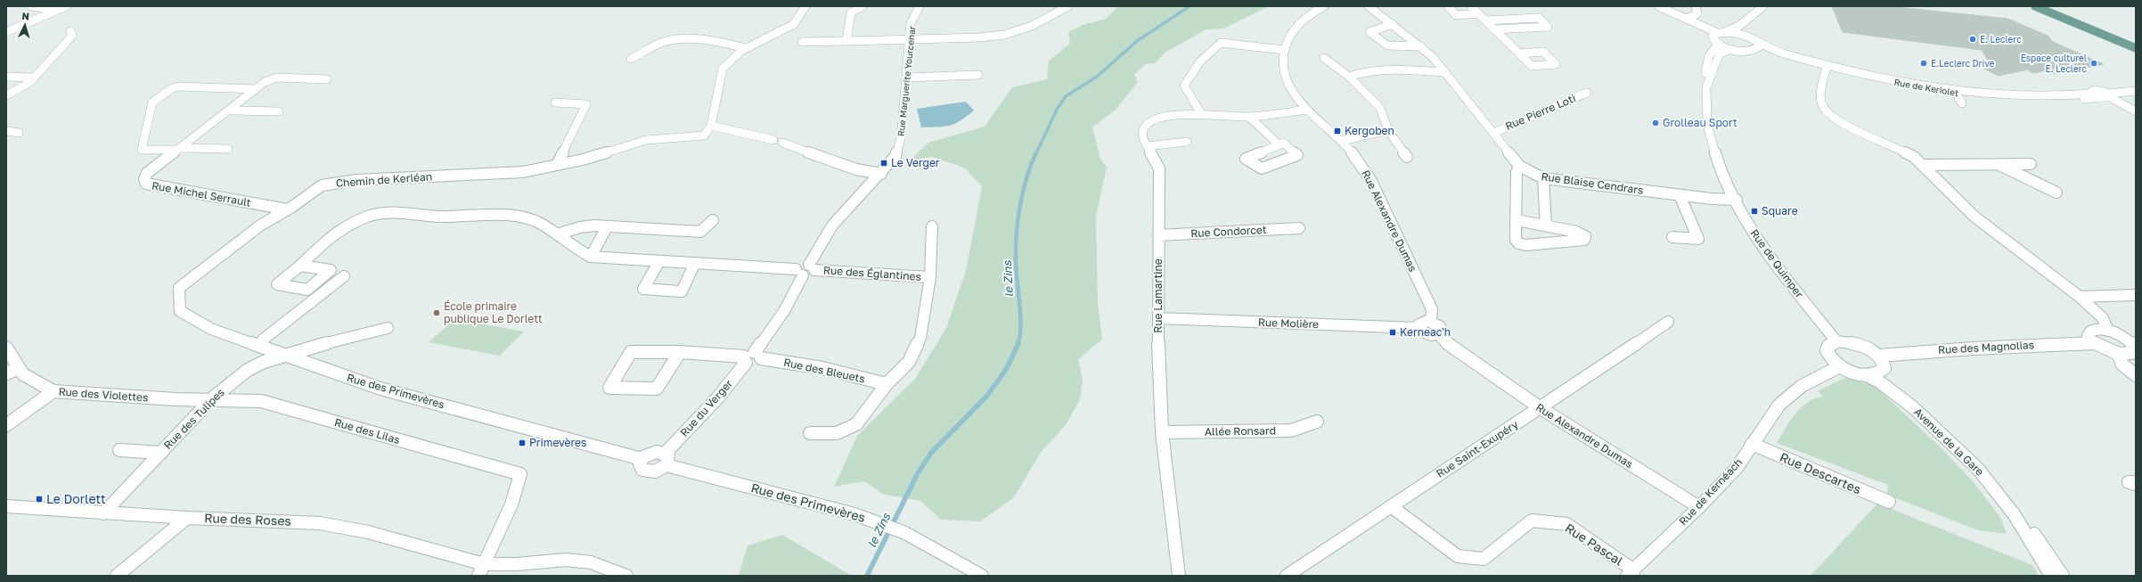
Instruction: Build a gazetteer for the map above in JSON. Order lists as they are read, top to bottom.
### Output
{
  "streets": {
    "street": [
      "Rue Marguerite Yourcenar",
      "Rue de Keriolet",
      "Rue Pierre Loti",
      "Chemin de Kerléan",
      "Rue Blaise Cendrars",
      "Rue Michel Serrault",
      "Rue Alexandre Dumas",
      "Rue Condorcet",
      "Rue de Quimper",
      "Rue des Églantines",
      "Rue Lamartine",
      "Rue Molière",
      "Rue des Magnolias",
      "Rue des Bleuets",
      "Rue des Primevères",
      "Rue des Violettes",
      "Rue du Verger",
      "Rue des Tulipes",
      "Rue des Lilas",
      "Allée Ronsard",
      "Avenue de la Gare",
      "Rue Saint-Exupéry",
      "Rue Descartes",
      "Rue de Kernéach",
      "Rue des Roses",
      "Rue Pascal"
    ]
  },
  "crossings": [
    ["Rue de Keriolet", "Rue de Quimper"],
    ["Rue Pierre Loti", "Rue Blaise Cendrars"],
    ["Chemin de Kerléan", "Rue Michel Serrault"],
    ["Chemin de Kerléan", "Rue des Primevères"],
    ["Rue Blaise Cendrars", "Rue de Quimper"],
    ["Rue Alexandre Dumas", "Rue Lamartine"],
    ["Rue Alexandre Dumas", "Rue Saint-Exupéry"],
    ["Rue Alexandre Dumas", "Rue de Kernéach"],
    ["Rue Condorcet", "Rue Lamartine"],
    ["Rue Lamartine", "Rue Molière"],
    ["Rue Lamartine", "Allée Ronsard"],
    ["Rue des Bleuets", "Rue du Verger"],
    ["Rue des Primevères", "Rue du Verger"],
    ["Rue des Primevères", "Rue des Tulipes"],
    ["Rue des Violettes", "Rue des Tulipes"],
    ["Rue des Violettes", "Rue des Lilas"],
    ["Rue des Tulipes", "Rue des Lilas"],
    ["Rue des Tulipes", "Rue des Roses"],
    ["Rue des Lilas", "Rue des Roses"],
    ["Avenue de la Gare", "Rue de Kernéach"],
    ["Rue Saint-Exupéry", "Rue Pascal"],
    ["Rue Descartes", "Rue de Kernéach"],
    ["Rue de Kernéach", "Rue Pascal"]
  ],
  "water": ["le Zins"],
  "places": {
    "other": [
      "E. Leclerc",
      "E.Leclerc Drive",
      "Espace culturel E. Leclerc",
      "Grolleau Sport",
      "École primaire publique Le Dorlett"
    ],
    "transit": [
      "Kergoben",
      "Le Verger",
      "Square",
      "Kerneac'h",
      "Primevères",
      "Le Dorlett"
    ]
  },
  "north": "top"
}
